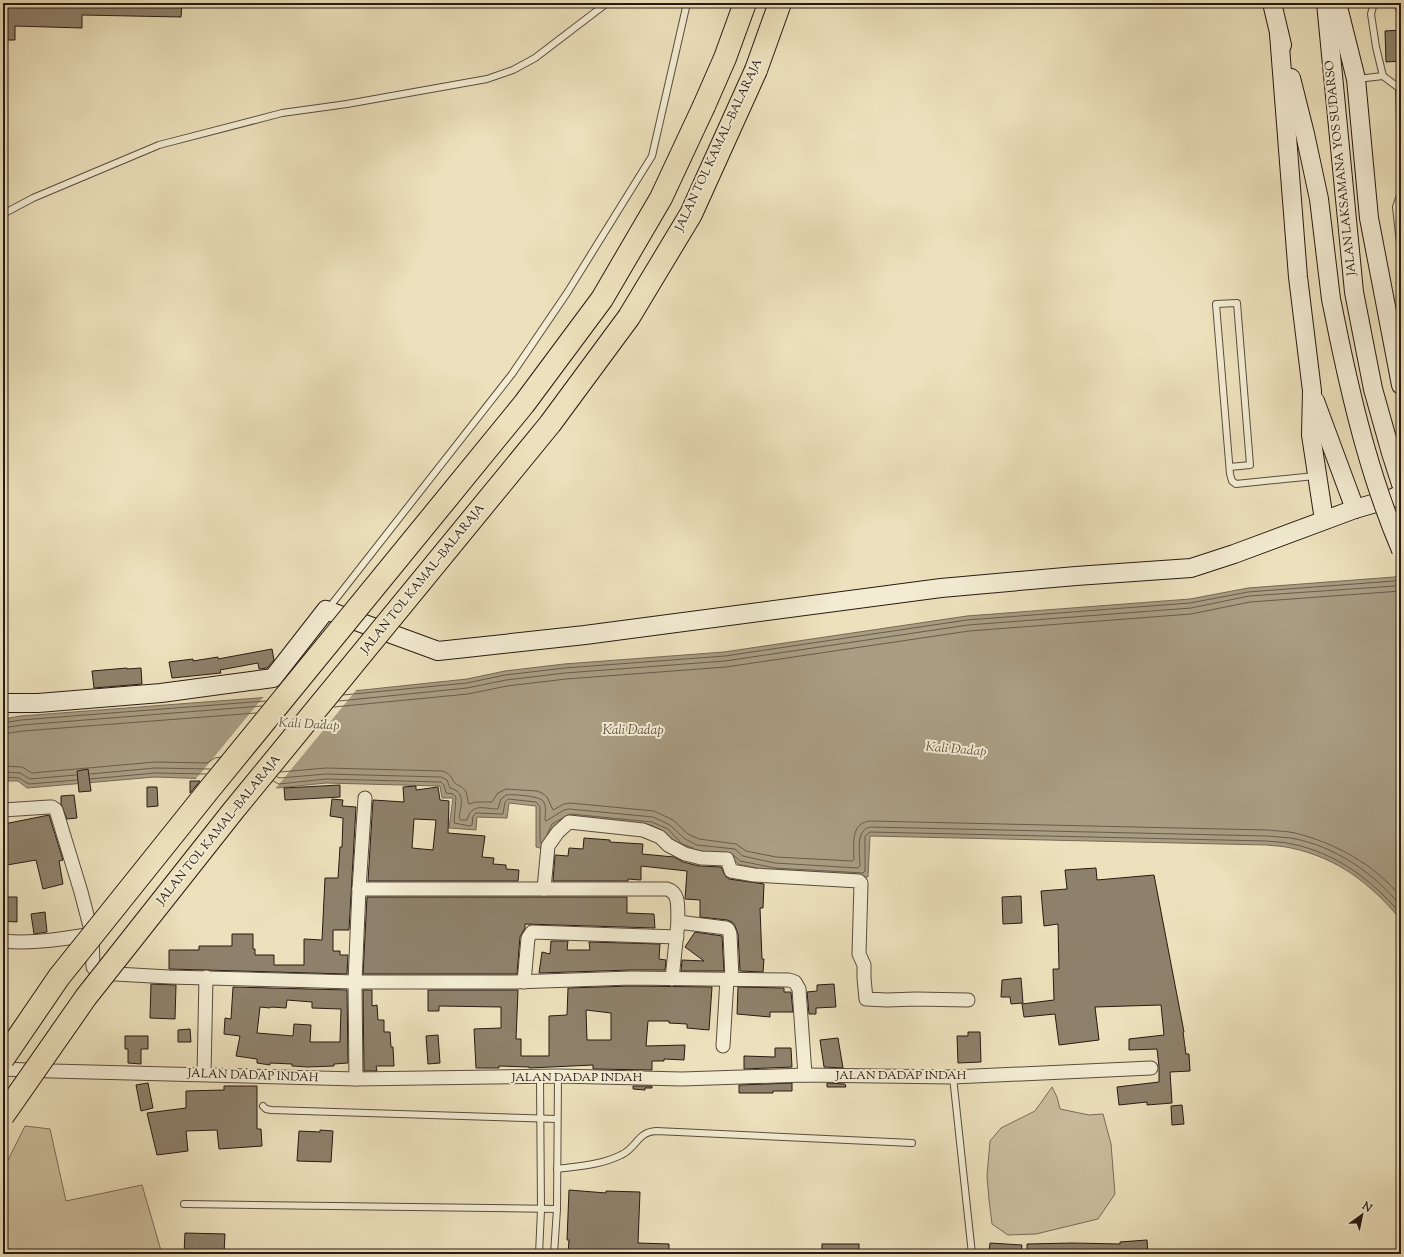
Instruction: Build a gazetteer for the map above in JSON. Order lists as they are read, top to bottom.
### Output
{
  "streets": {
    "highway": ["JALAN TOL KAMAL–BALARAJA"],
    "main road": ["JALAN LAKSAMANA YOS SUDARSO"],
    "street": ["JALAN DADAP INDAH"]
  },
  "water": ["Kali Dadap"],
  "north": "top right"
}
